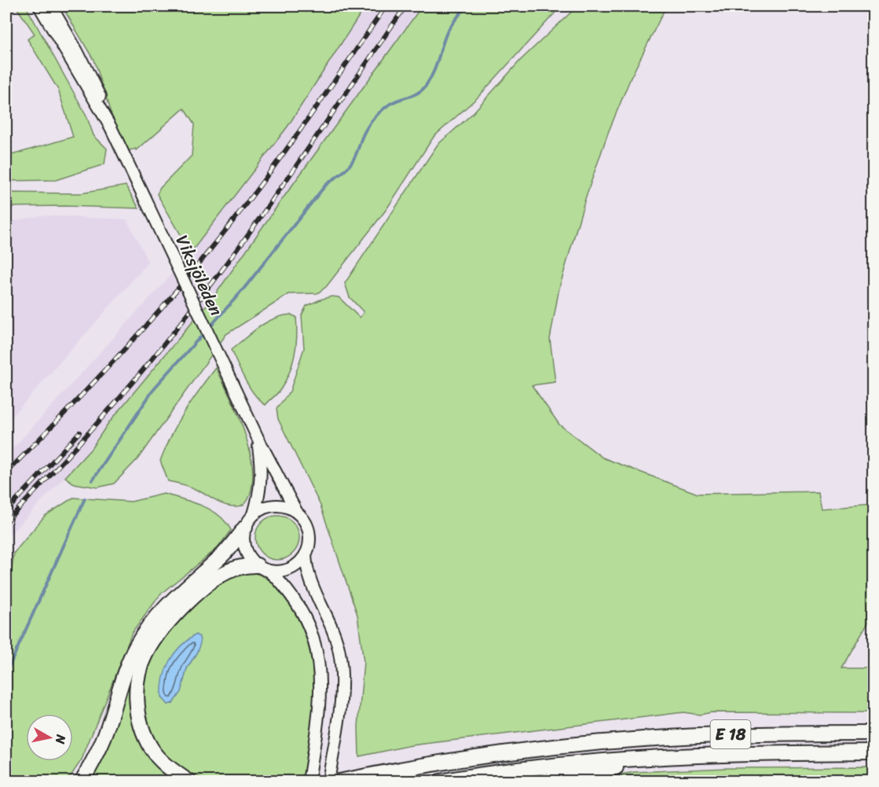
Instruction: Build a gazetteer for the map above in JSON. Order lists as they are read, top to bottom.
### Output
{
  "streets": {
    "highway": ["E 18"],
    "main road": ["Viksjöleden"]
  },
  "north": "right"
}
